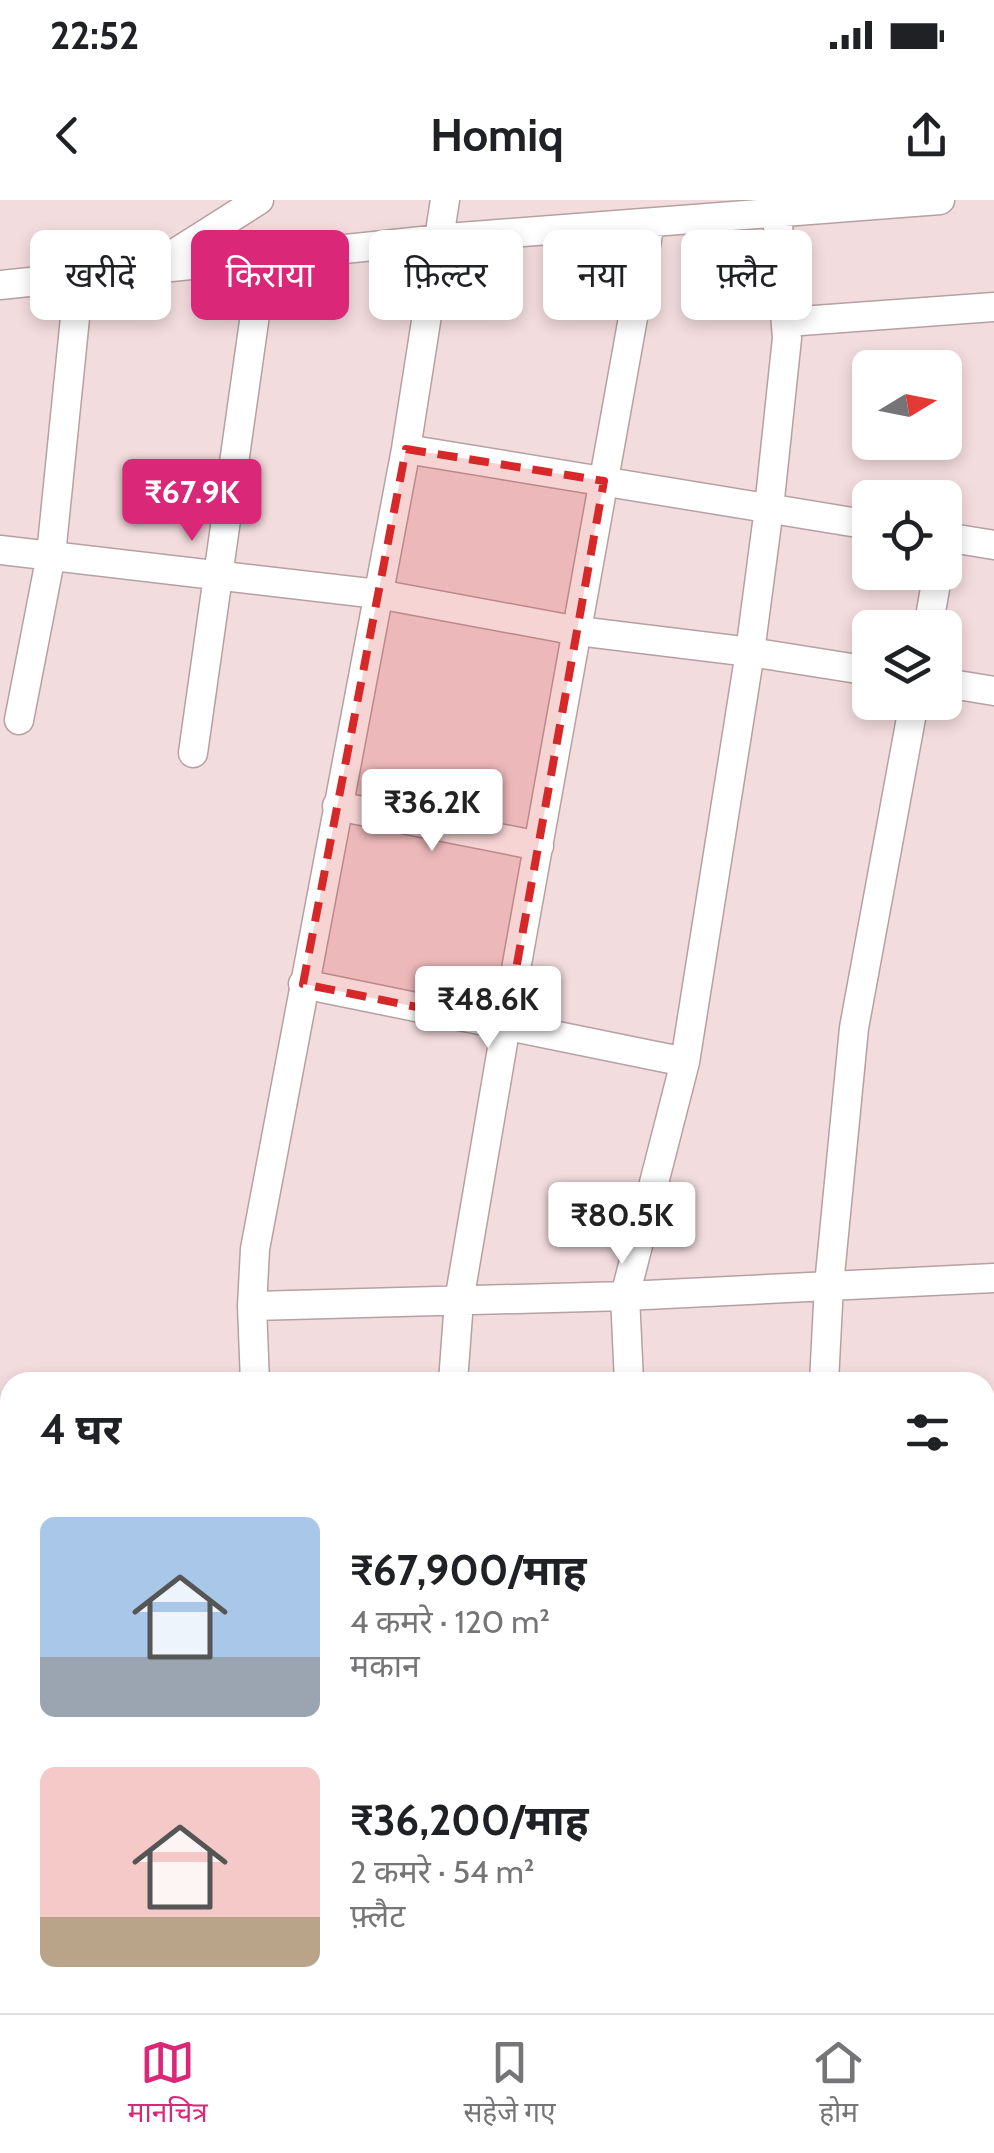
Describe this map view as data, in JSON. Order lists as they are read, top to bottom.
{
  "north": "right",
  "page": {
    "status": "22:52",
    "header": "Homiq",
    "chip": [
      "खरीदें",
      "किराया",
      "फ़िल्टर",
      "नया",
      "फ़्लैट"
    ],
    "price": [
      "₹67.9K",
      "₹36.2K",
      "₹48.6K",
      "₹80.5K"
    ],
    "heading": "4 घर",
    "list": [
      {
        "name": "₹67,900/माह",
        "note": "4 कमरे · 120 m² · मकान"
      },
      {
        "name": "₹36,200/माह",
        "note": "2 कमरे · 54 m² · फ़्लैट"
      }
    ],
    "tabs": ["मानचित्र", "सहेजे गए", "होम"]
  }
}
